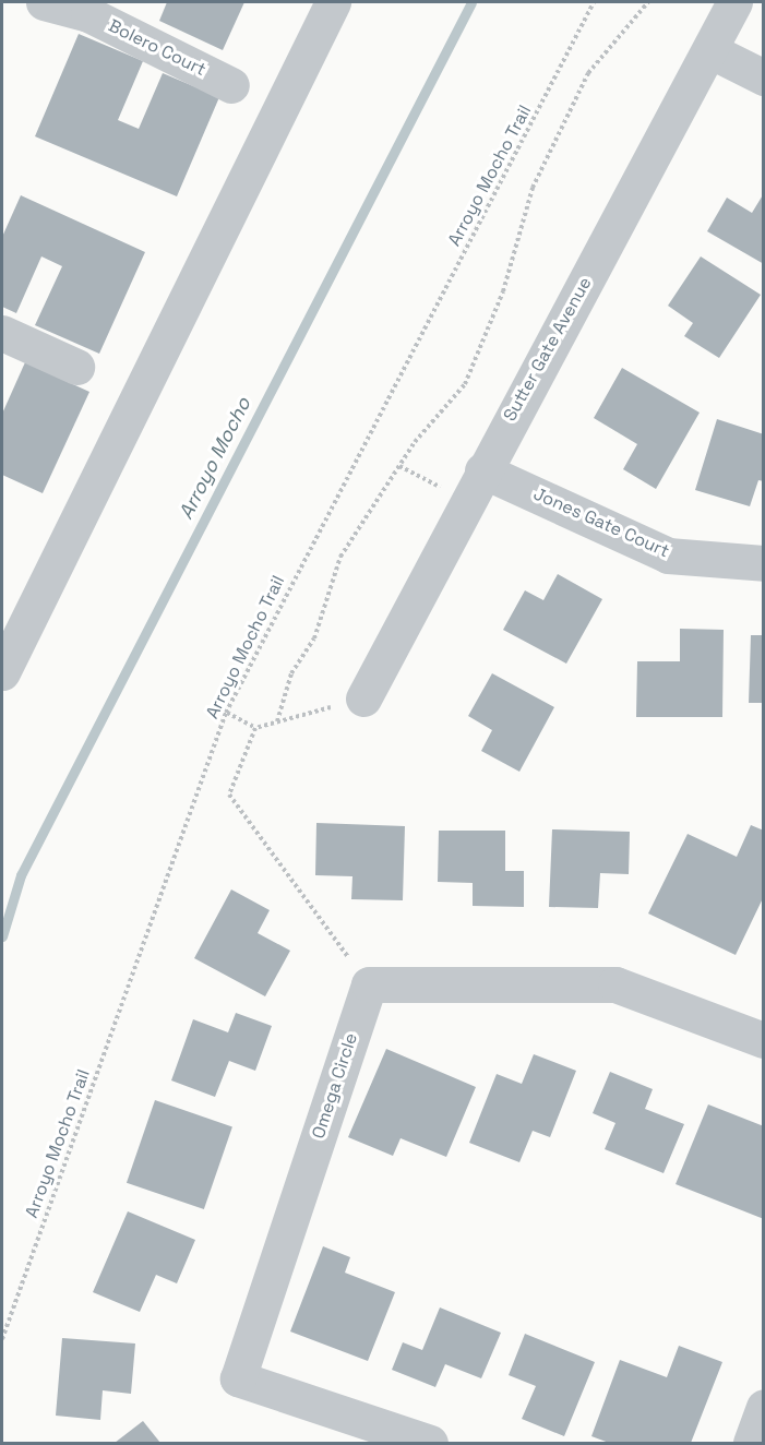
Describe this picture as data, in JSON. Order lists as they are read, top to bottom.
{
  "streets": {
    "street": [
      "Bolero Court",
      "Sutter Gate Avenue",
      "Jones Gate Court",
      "Omega Circle"
    ],
    "path": ["Arroyo Mocho Trail"]
  },
  "crossings": [
    ["Sutter Gate Avenue", "Jones Gate Court"]
  ],
  "water": ["Arroyo Mocho"]
}
